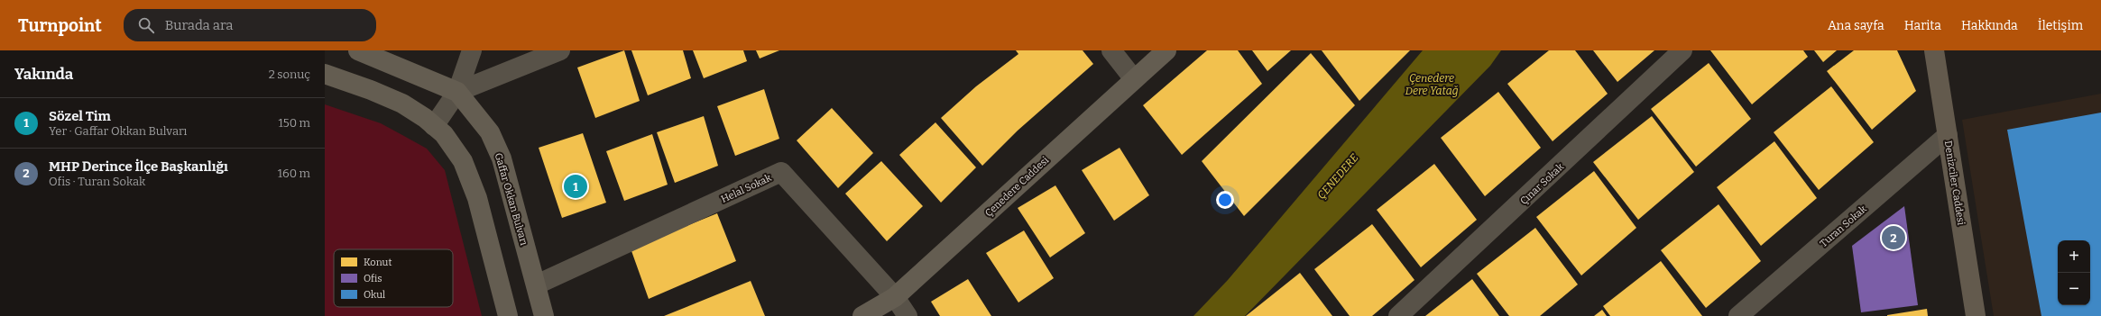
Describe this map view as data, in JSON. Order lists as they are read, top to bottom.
{
  "streets": {
    "main road": ["Denizciler Caddesi", "Çenedere Caddesi", "Gaffar Okkan Bulvarı"],
    "street": ["Çınar Sokak", "Helal Sokak", "Turan Sokak"]
  },
  "crossings": [
    ["Denizciler Caddesi", "Turan Sokak"],
    ["Çenedere Caddesi", "Helal Sokak"],
    ["Helal Sokak", "Gaffar Okkan Bulvarı"]
  ],
  "water": ["Çenedere Dere Yatağ", "ÇENEDERE"],
  "legend": ["Konut", "Ofis", "Okul"],
  "page": {
    "header": "Turnpoint",
    "search": "Burada ara",
    "nav": [
      "Ana sayfa",
      "Harita",
      "Hakkında",
      "İletişim"
    ],
    "heading": ["Yakında", "2 sonuç"],
    "list": [
      {
        "mark": "1",
        "name": "Sözel Tim",
        "note": "Yer · Gaffar Okkan Bulvarı",
        "value": "150 m"
      },
      {
        "mark": "2",
        "name": "MHP Derince İlçe Başkanlığı",
        "note": "Ofis · Turan Sokak",
        "value": "160 m"
      }
    ],
    "pins": ["1", "2"],
    "map_buttons": ["+", "−"]
  }
}
